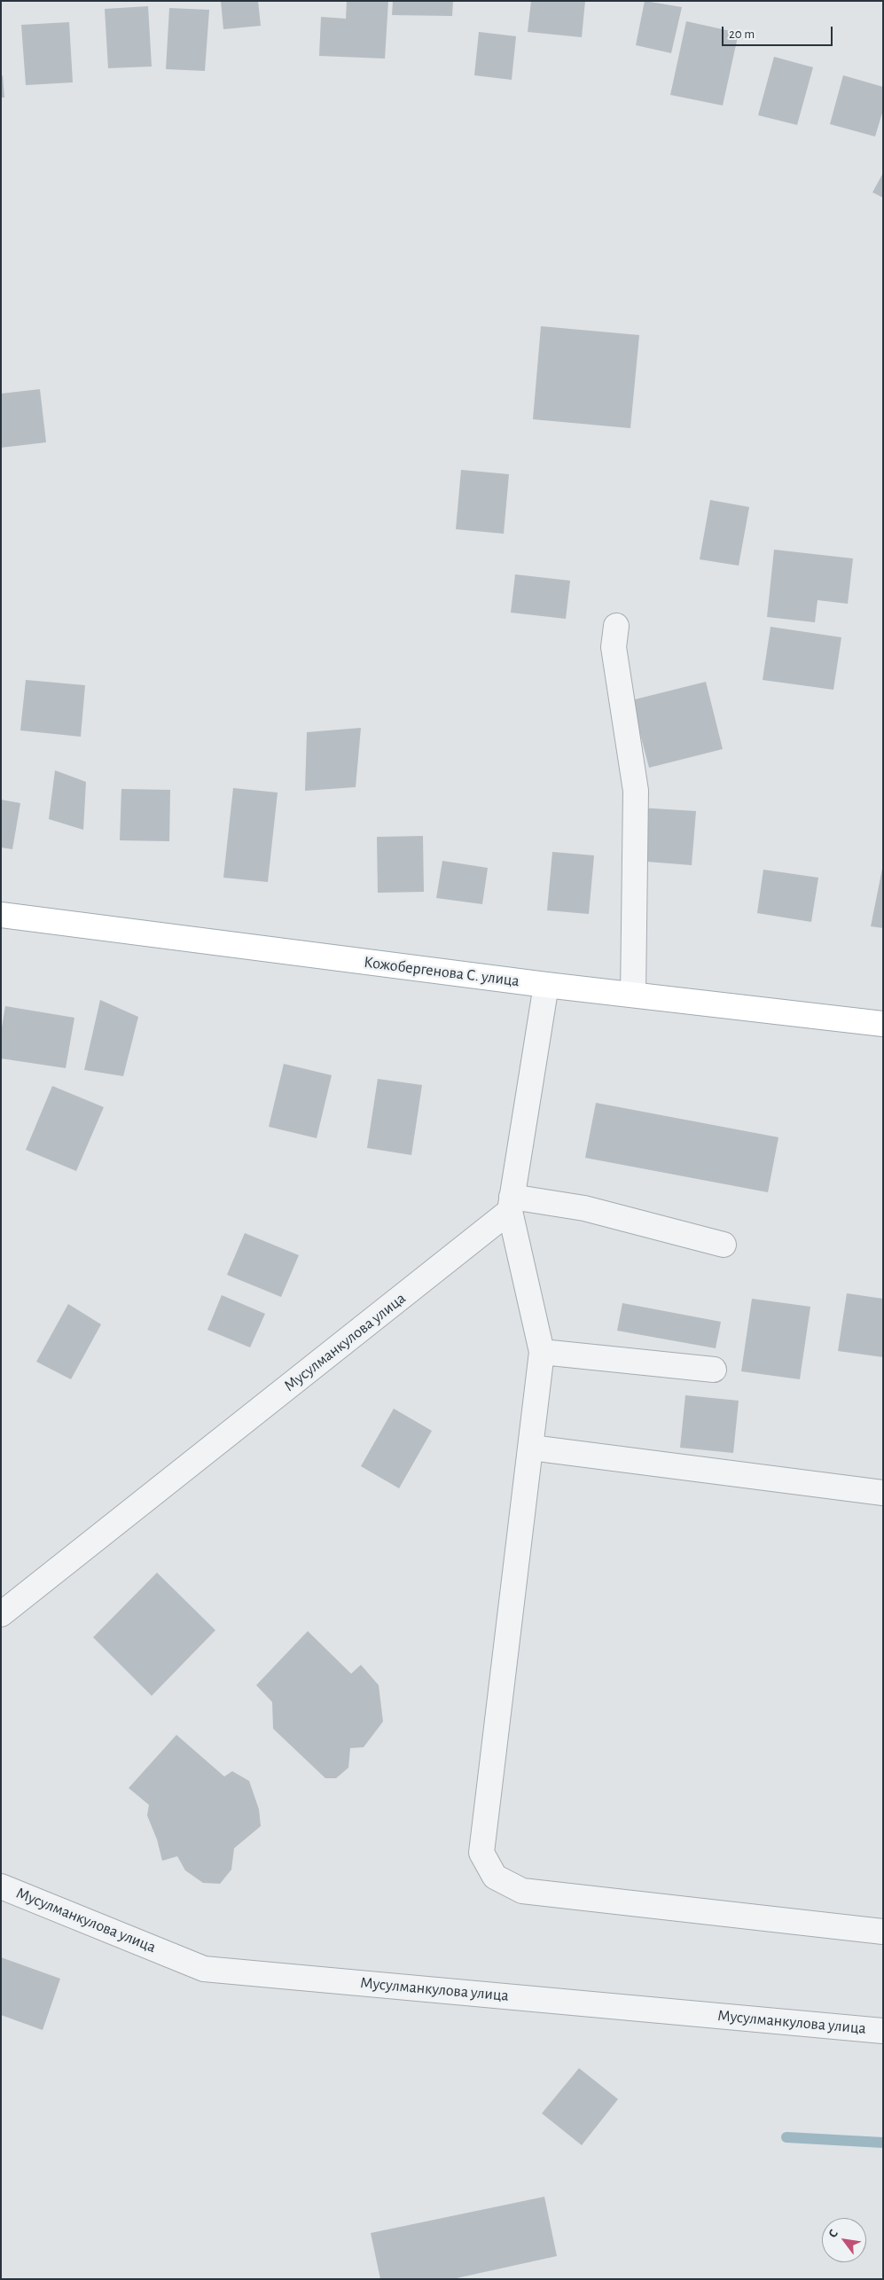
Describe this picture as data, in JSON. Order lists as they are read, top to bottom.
{
  "streets": {
    "main road": ["Кожобергенова С. улица"],
    "street": ["Мусулманкулова улица"]
  },
  "scale_bar": "20 m",
  "north": "top left"
}
